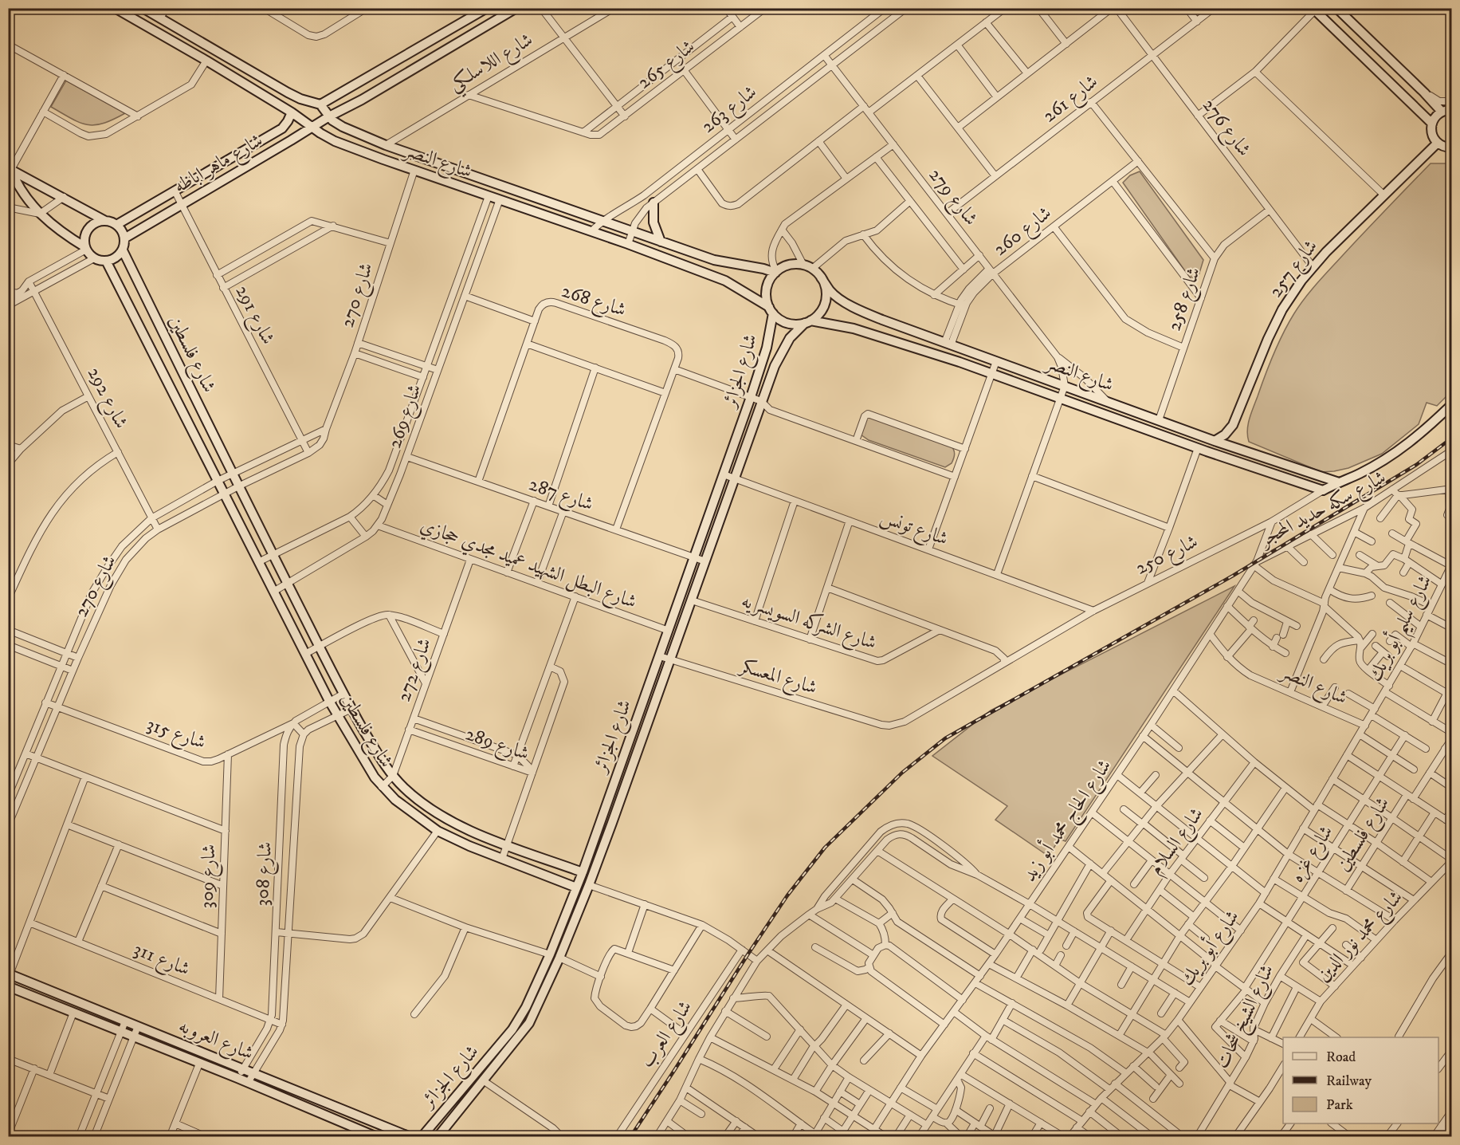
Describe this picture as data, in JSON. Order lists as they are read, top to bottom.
{
  "streets": {
    "street": [
      "شارع اللاسلكي",
      "شارع 265",
      "شارع 261",
      "شارع 263",
      "شارع 276",
      "شارع النصر",
      "شارع ماهر اباظه",
      "شارع 279",
      "شارع 260",
      "شارع 257",
      "شارع 270",
      "شارع 258",
      "شارع 268",
      "شارع 291",
      "شارع فلسطين",
      "شارع الجزائر",
      "شارع 292",
      "شارع 269",
      "شارع 287",
      "شارع سكه حديد المحجر",
      "شارع تونس",
      "شارع 250",
      "شارع البطل الشهيد عميد مجدي حجازي",
      "شارع الشركه السويسريه",
      "شارع سليم أبو بريك",
      "شارع 272",
      "شارع المعسكر",
      "شارع 315",
      "شارع 289",
      "شارع الحاج محمد أبو زيد",
      "شارع السلام",
      "شارع غزه",
      "شارع 308",
      "شارع 309",
      "شارع محمد نور الدين",
      "شارع أبو بريك",
      "شارع 311",
      "شارع الشيخ شحات",
      "شارع العرب",
      "شارع العروبه"
    ]
  },
  "crossings": [
    ["شارع اللاسلكي", "شارع 265"],
    ["شارع اللاسلكي", "شارع النصر"],
    ["شارع اللاسلكي", "شارع ماهر اباظه"],
    ["شارع 261", "شارع 276"],
    ["شارع 261", "شارع 279"],
    ["شارع 263", "شارع النصر"],
    ["شارع 263", "شارع 279"],
    ["شارع 276", "شارع 257"],
    ["شارع 276", "شارع 258"],
    ["شارع النصر", "شارع ماهر اباظه"],
    ["شارع النصر", "شارع 279"],
    ["شارع النصر", "شارع 260"],
    ["شارع النصر", "شارع 257"],
    ["شارع النصر", "شارع 270"],
    ["شارع النصر", "شارع 258"],
    ["شارع النصر", "شارع الجزائر"],
    ["شارع النصر", "شارع 269"],
    ["شارع النصر", "شارع 250"],
    ["شارع النصر", "شارع سليم أبو بريك"],
    ["شارع النصر", "شارع الحاج محمد أبو زيد"],
    ["شارع ماهر اباظه", "شارع 291"],
    ["شارع ماهر اباظه", "شارع فلسطين"],
    ["شارع 279", "شارع 260"],
    ["شارع 270", "شارع 291"],
    ["شارع 270", "شارع فلسطين"],
    ["شارع 270", "شارع 292"],
    ["شارع 270", "شارع 315"],
    ["شارع 268", "شارع 287"],
    ["شارع فلسطين", "شارع الجزائر"],
    ["شارع فلسطين", "شارع 269"],
    ["شارع فلسطين", "شارع 272"],
    ["شارع الجزائر", "شارع 287"],
    ["شارع الجزائر", "شارع تونس"],
    ["شارع الجزائر", "شارع البطل الشهيد عميد مجدي حجازي"],
    ["شارع الجزائر", "شارع الشركه السويسريه"],
    ["شارع الجزائر", "شارع المعسكر"],
    ["شارع 269", "شارع 287"],
    ["شارع 269", "شارع البطل الشهيد عميد مجدي حجازي"],
    ["شارع سكه حديد المحجر", "شارع الحاج محمد أبو زيد"],
    ["شارع تونس", "شارع 250"],
    ["شارع 250", "شارع المعسكر"],
    ["شارع 250", "شارع الحاج محمد أبو زيد"],
    ["شارع البطل الشهيد عميد مجدي حجازي", "شارع 272"],
    ["شارع سليم أبو بريك", "شارع أبو بريك"],
    ["شارع 272", "شارع 289"],
    ["شارع 315", "شارع 308"],
    ["شارع 315", "شارع 309"],
    ["شارع 308", "شارع 311"],
    ["شارع 308", "شارع العروبه"],
    ["شارع 309", "شارع 311"]
  ],
  "legend": ["Road", "Railway", "Park"]
}
